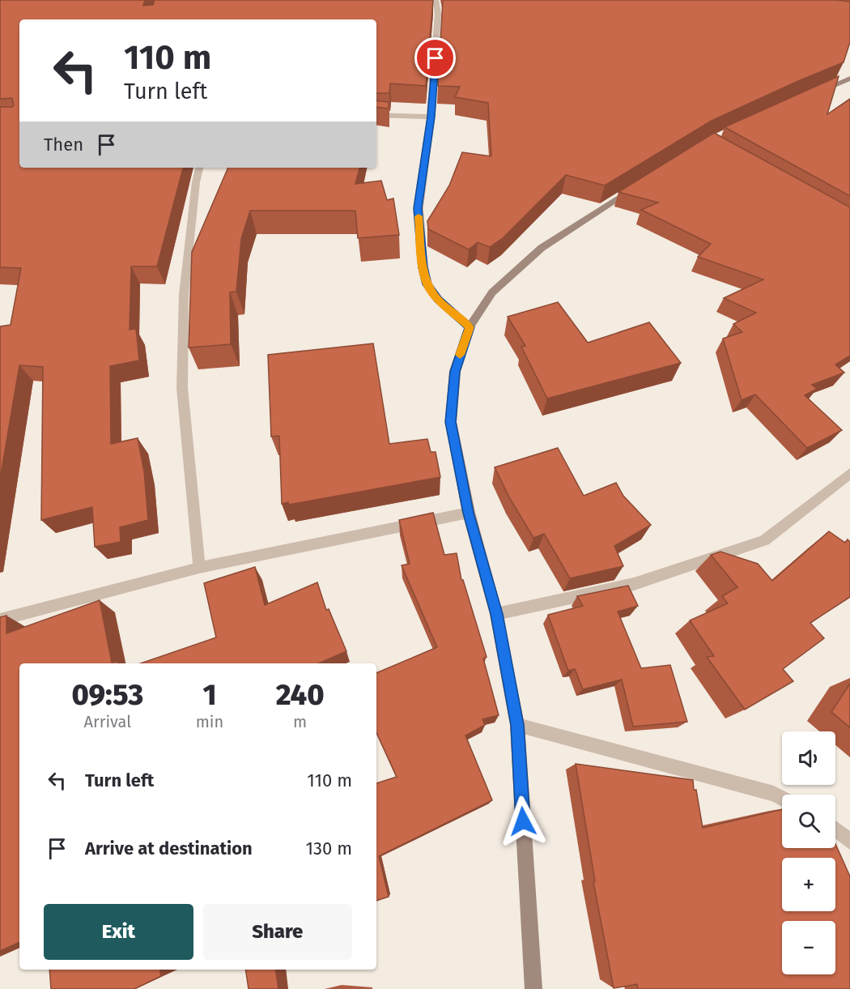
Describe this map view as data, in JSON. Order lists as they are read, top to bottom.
{
  "page": {
    "turn": ["110 m", "Turn left"],
    "then": "Then",
    "eta": [
      "09:53",
      "Arrival",
      "1",
      "min",
      "240",
      "m"
    ],
    "map_buttons": ["+", "−"],
    "list": [
      {
        "name": "Turn left",
        "value": "110 m"
      },
      {
        "name": "Arrive at destination",
        "value": "130 m"
      }
    ],
    "buttons": ["Exit", "Share"]
  }
}
